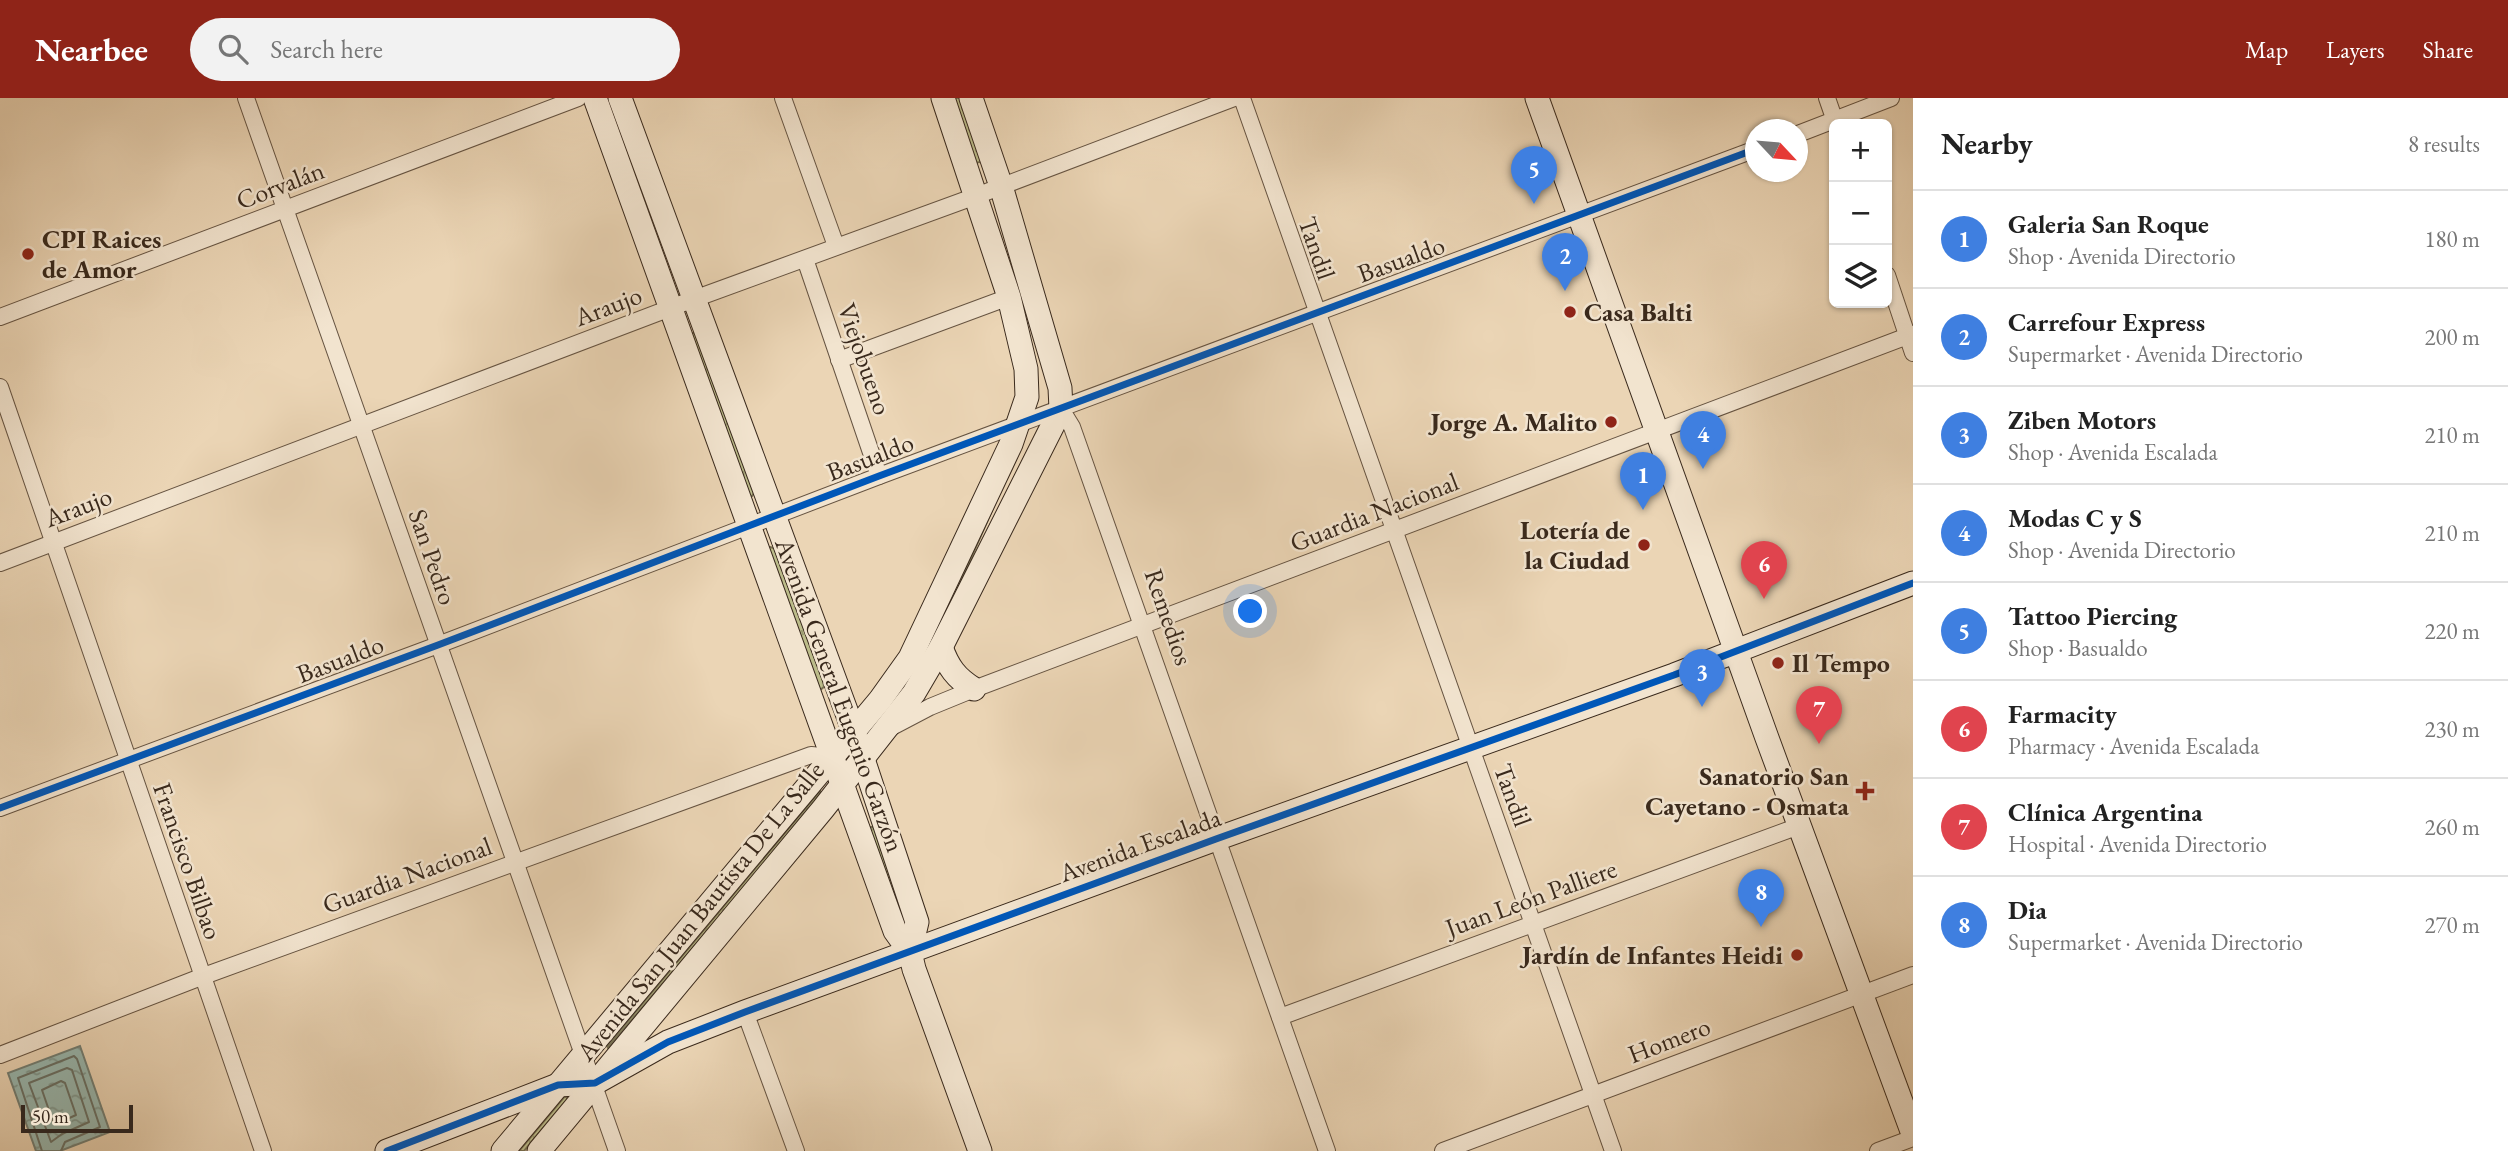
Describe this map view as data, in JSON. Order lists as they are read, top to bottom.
{
  "streets": {
    "street": [
      "Corvalán",
      "Tandil",
      "Basualdo",
      "Araujo",
      "Viejobueno",
      "Guardia Nacional",
      "San Pedro",
      "Remedios",
      "Avenida General Eugenio Garzón",
      "Avenida Escalada",
      "Francisco Bilbao",
      "Juan León Palliere",
      "Avenida San Juan Bautista De La Salle",
      "Homero"
    ]
  },
  "crossings": [
    ["Corvalán", "San Pedro"],
    ["Tandil", "Basualdo"],
    ["Tandil", "Guardia Nacional"],
    ["Tandil", "Avenida Escalada"],
    ["Tandil", "Juan León Palliere"],
    ["Tandil", "Homero"],
    ["Basualdo", "Viejobueno"],
    ["Basualdo", "San Pedro"],
    ["Basualdo", "Remedios"],
    ["Basualdo", "Avenida General Eugenio Garzón"],
    ["Basualdo", "Francisco Bilbao"],
    ["Basualdo", "Avenida San Juan Bautista De La Salle"],
    ["Araujo", "Viejobueno"],
    ["Araujo", "San Pedro"],
    ["Araujo", "Remedios"],
    ["Araujo", "Avenida General Eugenio Garzón"],
    ["Araujo", "Francisco Bilbao"],
    ["Guardia Nacional", "San Pedro"],
    ["Guardia Nacional", "Remedios"],
    ["Guardia Nacional", "Avenida General Eugenio Garzón"],
    ["Guardia Nacional", "Francisco Bilbao"],
    ["Guardia Nacional", "Avenida San Juan Bautista De La Salle"],
    ["San Pedro", "Avenida Escalada"],
    ["San Pedro", "Avenida San Juan Bautista De La Salle"],
    ["Remedios", "Avenida Escalada"],
    ["Remedios", "Juan León Palliere"],
    ["Remedios", "Avenida San Juan Bautista De La Salle"],
    ["Avenida General Eugenio Garzón", "Avenida Escalada"],
    ["Avenida General Eugenio Garzón", "Avenida San Juan Bautista De La Salle"],
    ["Avenida Escalada", "Avenida San Juan Bautista De La Salle"]
  ],
  "places": {
    "other": [
      "CPI Raices de Amor",
      "Casa Balti",
      "Jorge A. Malito",
      "Lotería de la Ciudad",
      "Il Tempo",
      "Jardín de Infantes Heidi"
    ],
    "health": ["Sanatorio San Cayetano - Osmata"]
  },
  "scale_bar": "50 m",
  "north": "bottom right",
  "page": {
    "header": "Nearbee",
    "search": "Search here",
    "nav": ["Map", "Layers", "Share"],
    "heading": ["Nearby", "8 results"],
    "map_buttons": ["+", "−"],
    "pins": [
      "5",
      "2",
      "4",
      "1",
      "6",
      "3",
      "7",
      "8"
    ],
    "list": [
      {
        "mark": "1",
        "name": "Galeria San Roque",
        "note": "Shop · Avenida Directorio",
        "value": "180 m"
      },
      {
        "mark": "2",
        "name": "Carrefour Express",
        "note": "Supermarket · Avenida Directorio",
        "value": "200 m"
      },
      {
        "mark": "3",
        "name": "Ziben Motors",
        "note": "Shop · Avenida Escalada",
        "value": "210 m"
      },
      {
        "mark": "4",
        "name": "Modas C y S",
        "note": "Shop · Avenida Directorio",
        "value": "210 m"
      },
      {
        "mark": "5",
        "name": "Tattoo Piercing",
        "note": "Shop · Basualdo",
        "value": "220 m"
      },
      {
        "mark": "6",
        "name": "Farmacity",
        "note": "Pharmacy · Avenida Escalada",
        "value": "230 m"
      },
      {
        "mark": "7",
        "name": "Clínica Argentina",
        "note": "Hospital · Avenida Directorio",
        "value": "260 m"
      },
      {
        "mark": "8",
        "name": "Dia",
        "note": "Supermarket · Avenida Directorio",
        "value": "270 m"
      }
    ],
    "scale": "50 m"
  }
}
